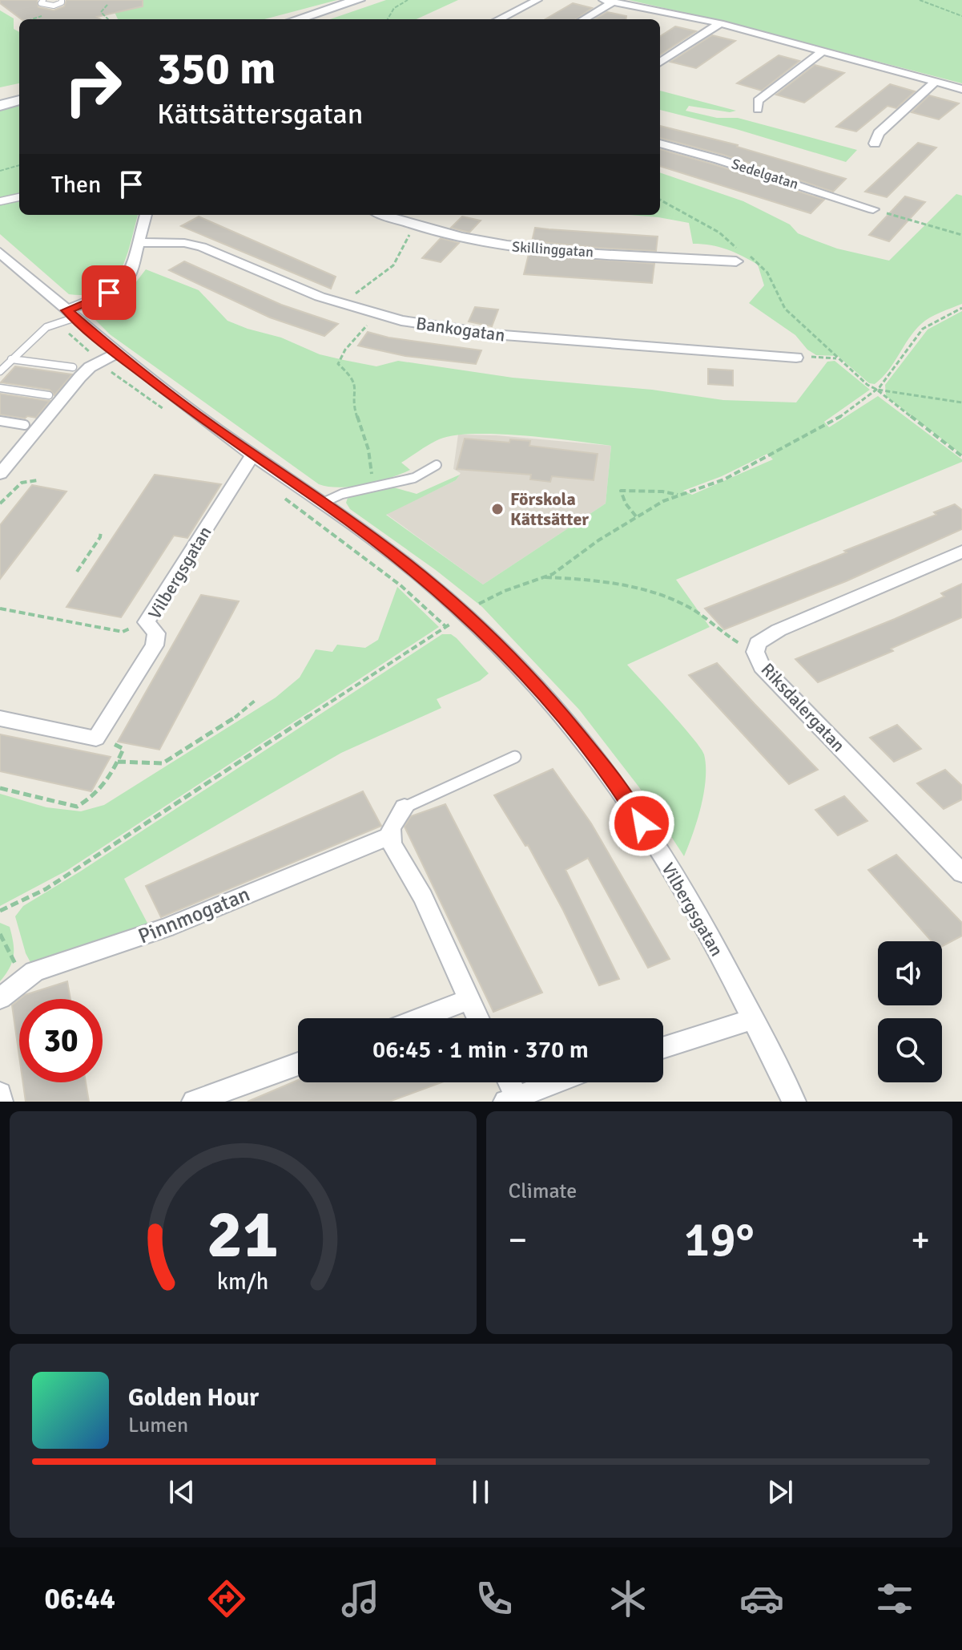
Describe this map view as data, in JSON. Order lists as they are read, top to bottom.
{
  "streets": {
    "street": [
      "Sedelgatan",
      "Skillinggatan",
      "Bankogatan",
      "Vilbergsgatan",
      "Riksdalergatan",
      "Pinnmogatan"
    ]
  },
  "places": ["Förskola Kättsätter"],
  "page": {
    "turn": ["350 m", "Kättsättersgatan"],
    "then": "Then",
    "limit": "30",
    "trip": "06:45 · 1 min · 370 m",
    "tile": "Climate",
    "heat": ["−", "19°", "+"],
    "song": ["Golden Hour", "Lumen"],
    "tabs": "06:44",
    "gauge": ["21", "km/h"]
  }
}
